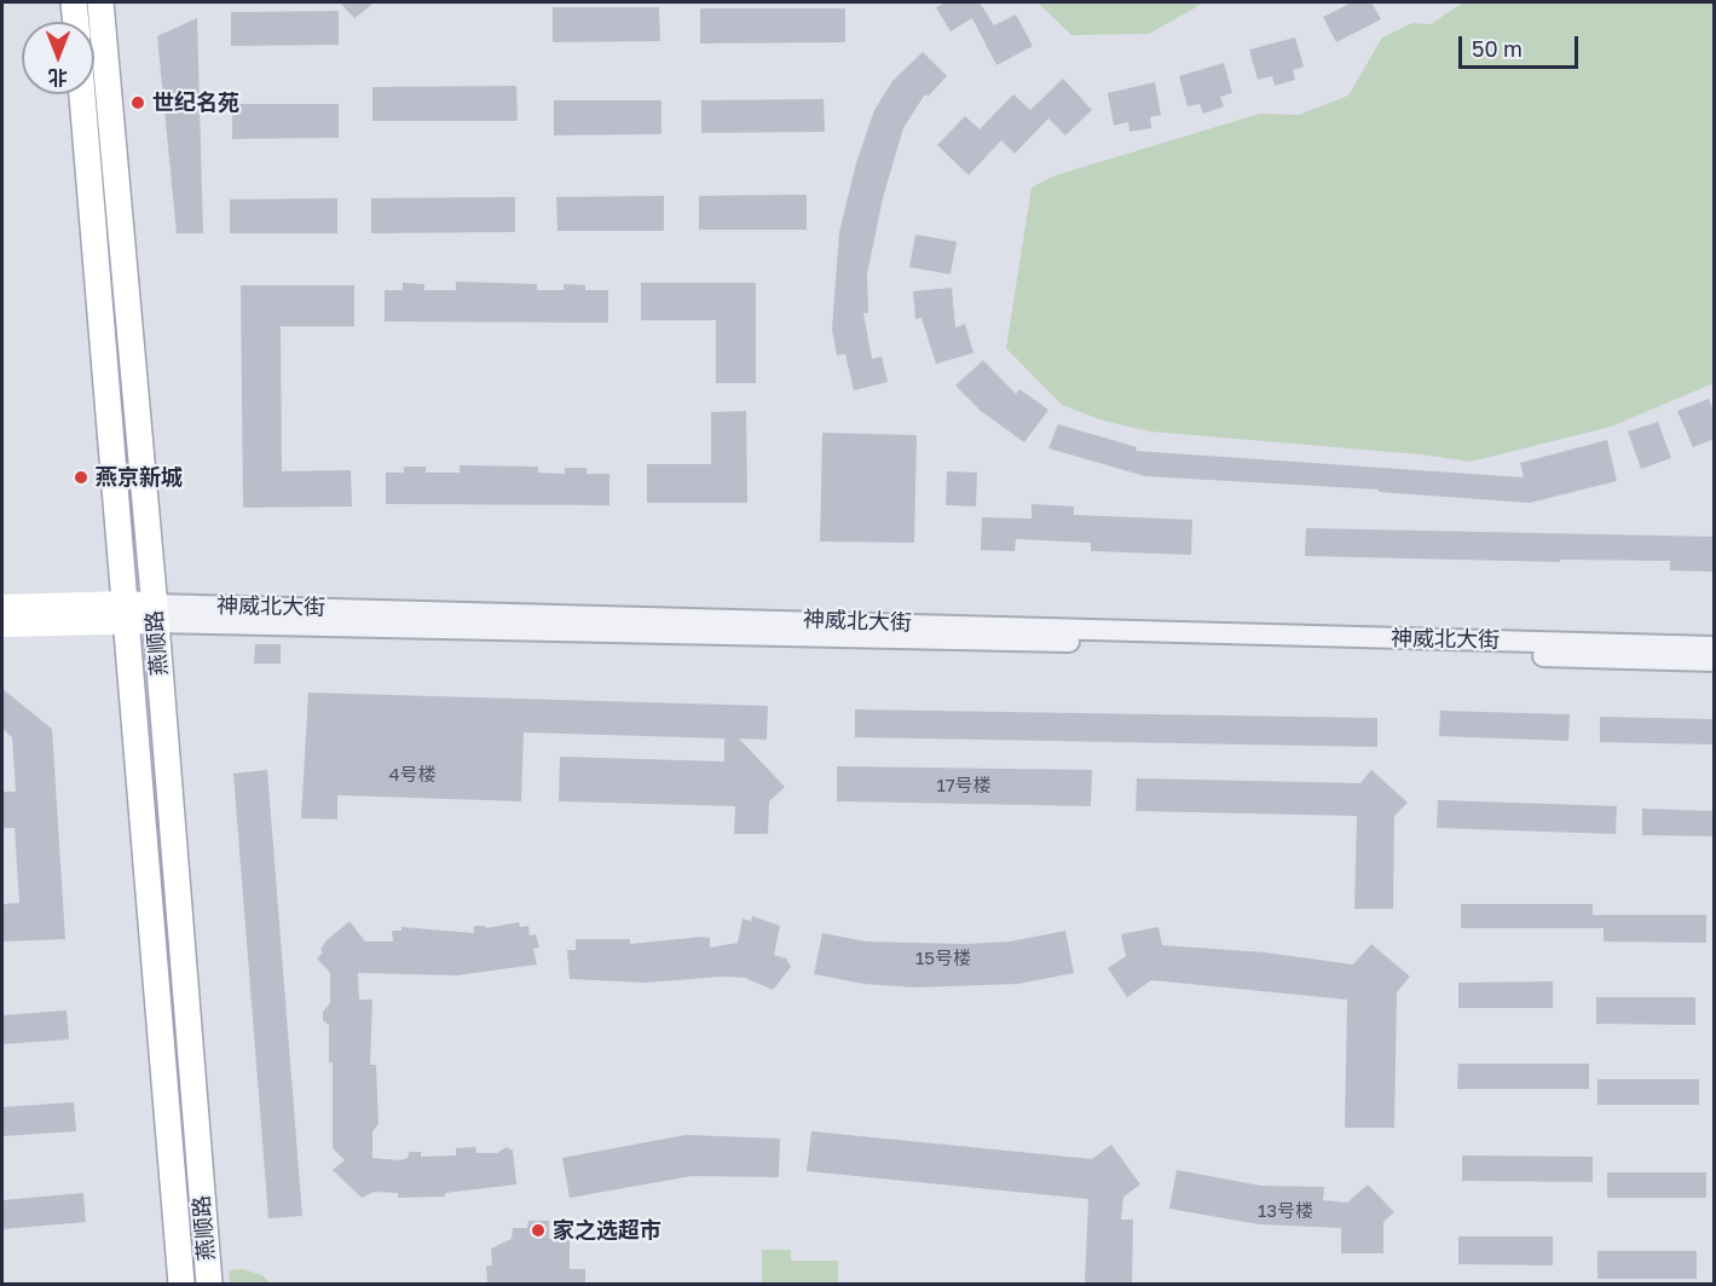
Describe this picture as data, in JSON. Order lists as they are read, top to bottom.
{
  "streets": {
    "main road": ["神威北大街", "燕顺路"]
  },
  "crossings": [
    ["神威北大街", "燕顺路"]
  ],
  "places": ["世纪名苑", "燕京新城", "家之选超市"],
  "house_numbers": [
    "4号楼",
    "17号楼",
    "15号楼",
    "13号楼"
  ],
  "scale_bar": "50 m",
  "north": "bottom"
}
